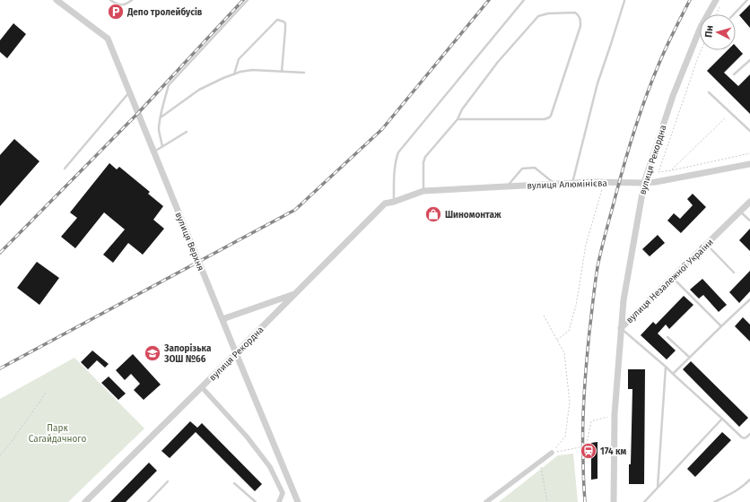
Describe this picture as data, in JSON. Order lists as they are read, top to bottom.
{
  "streets": {
    "street": [
      "вулиця Рекордна",
      "вулиця Алюмінієва",
      "вулиця Верхня",
      "вулиця Незалежної України"
    ]
  },
  "crossings": [
    ["вулиця Рекордна", "вулиця Алюмінієва"],
    ["вулиця Рекордна", "вулиця Верхня"],
    ["вулиця Рекордна", "вулиця Незалежної України"]
  ],
  "parks": ["Парк Сагайдачного"],
  "places": {
    "parking": ["Депо тролейбусів"],
    "shop": ["Шиномонтаж"],
    "school or university": ["Запорізька ЗОШ №66"],
    "station": ["174 км"]
  },
  "north": "left"
}
